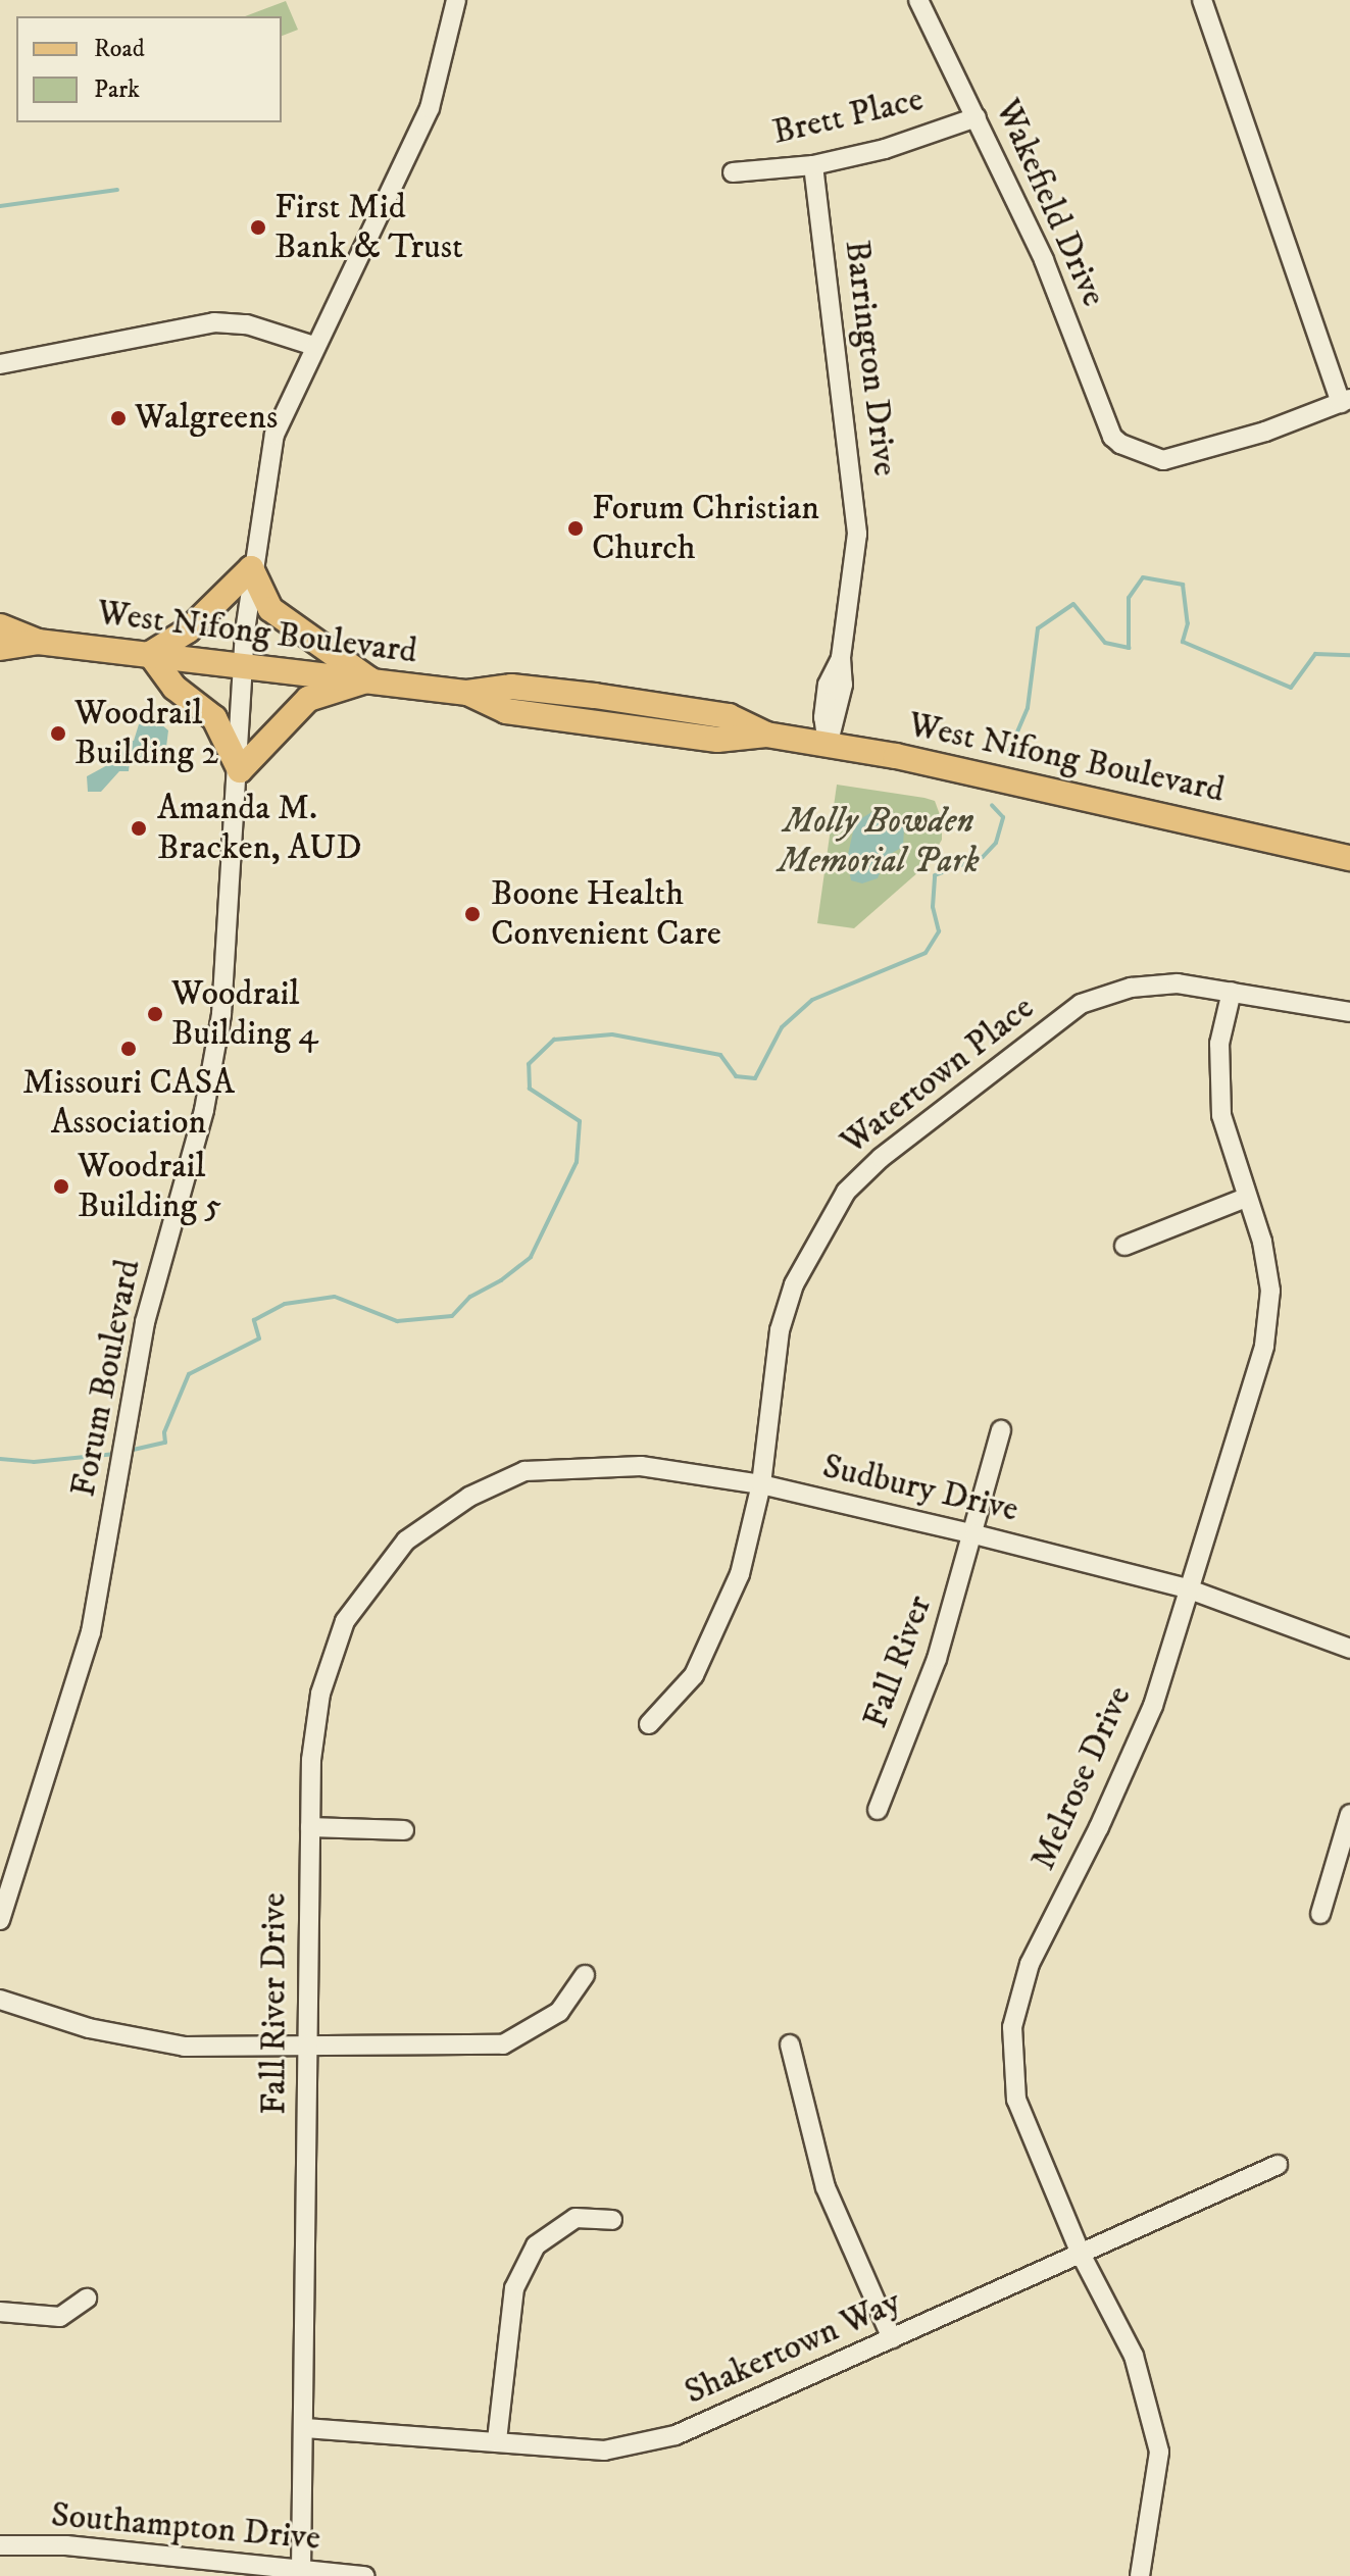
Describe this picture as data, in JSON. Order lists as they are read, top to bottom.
{
  "streets": {
    "main road": ["West Nifong Boulevard"],
    "street": [
      "Brett Place",
      "Wakefield Drive",
      "Barrington Drive",
      "Watertown Place",
      "Forum Boulevard",
      "Sudbury Drive",
      "Fall River",
      "Melrose Drive",
      "Fall River Drive",
      "Shakertown Way",
      "Southampton Drive"
    ]
  },
  "crossings": [
    ["Brett Place", "Wakefield Drive"],
    ["Brett Place", "Barrington Drive"],
    ["Barrington Drive", "West Nifong Boulevard"],
    ["West Nifong Boulevard", "Forum Boulevard"],
    ["Watertown Place", "Sudbury Drive"],
    ["Watertown Place", "Melrose Drive"],
    ["Sudbury Drive", "Fall River"],
    ["Sudbury Drive", "Melrose Drive"],
    ["Sudbury Drive", "Fall River Drive"],
    ["Melrose Drive", "Shakertown Way"],
    ["Fall River Drive", "Shakertown Way"],
    ["Fall River Drive", "Southampton Drive"]
  ],
  "parks": ["Molly Bowden Memorial Park"],
  "places": [
    "First Mid Bank & Trust",
    "Walgreens",
    "Forum Christian Church",
    "Woodrail Building 2",
    "Amanda M. Bracken, AUD",
    "Boone Health Convenient Care",
    "Woodrail Building 4",
    "Missouri CASA Association",
    "Woodrail Building 5"
  ],
  "legend": ["Road", "Park"]
}
